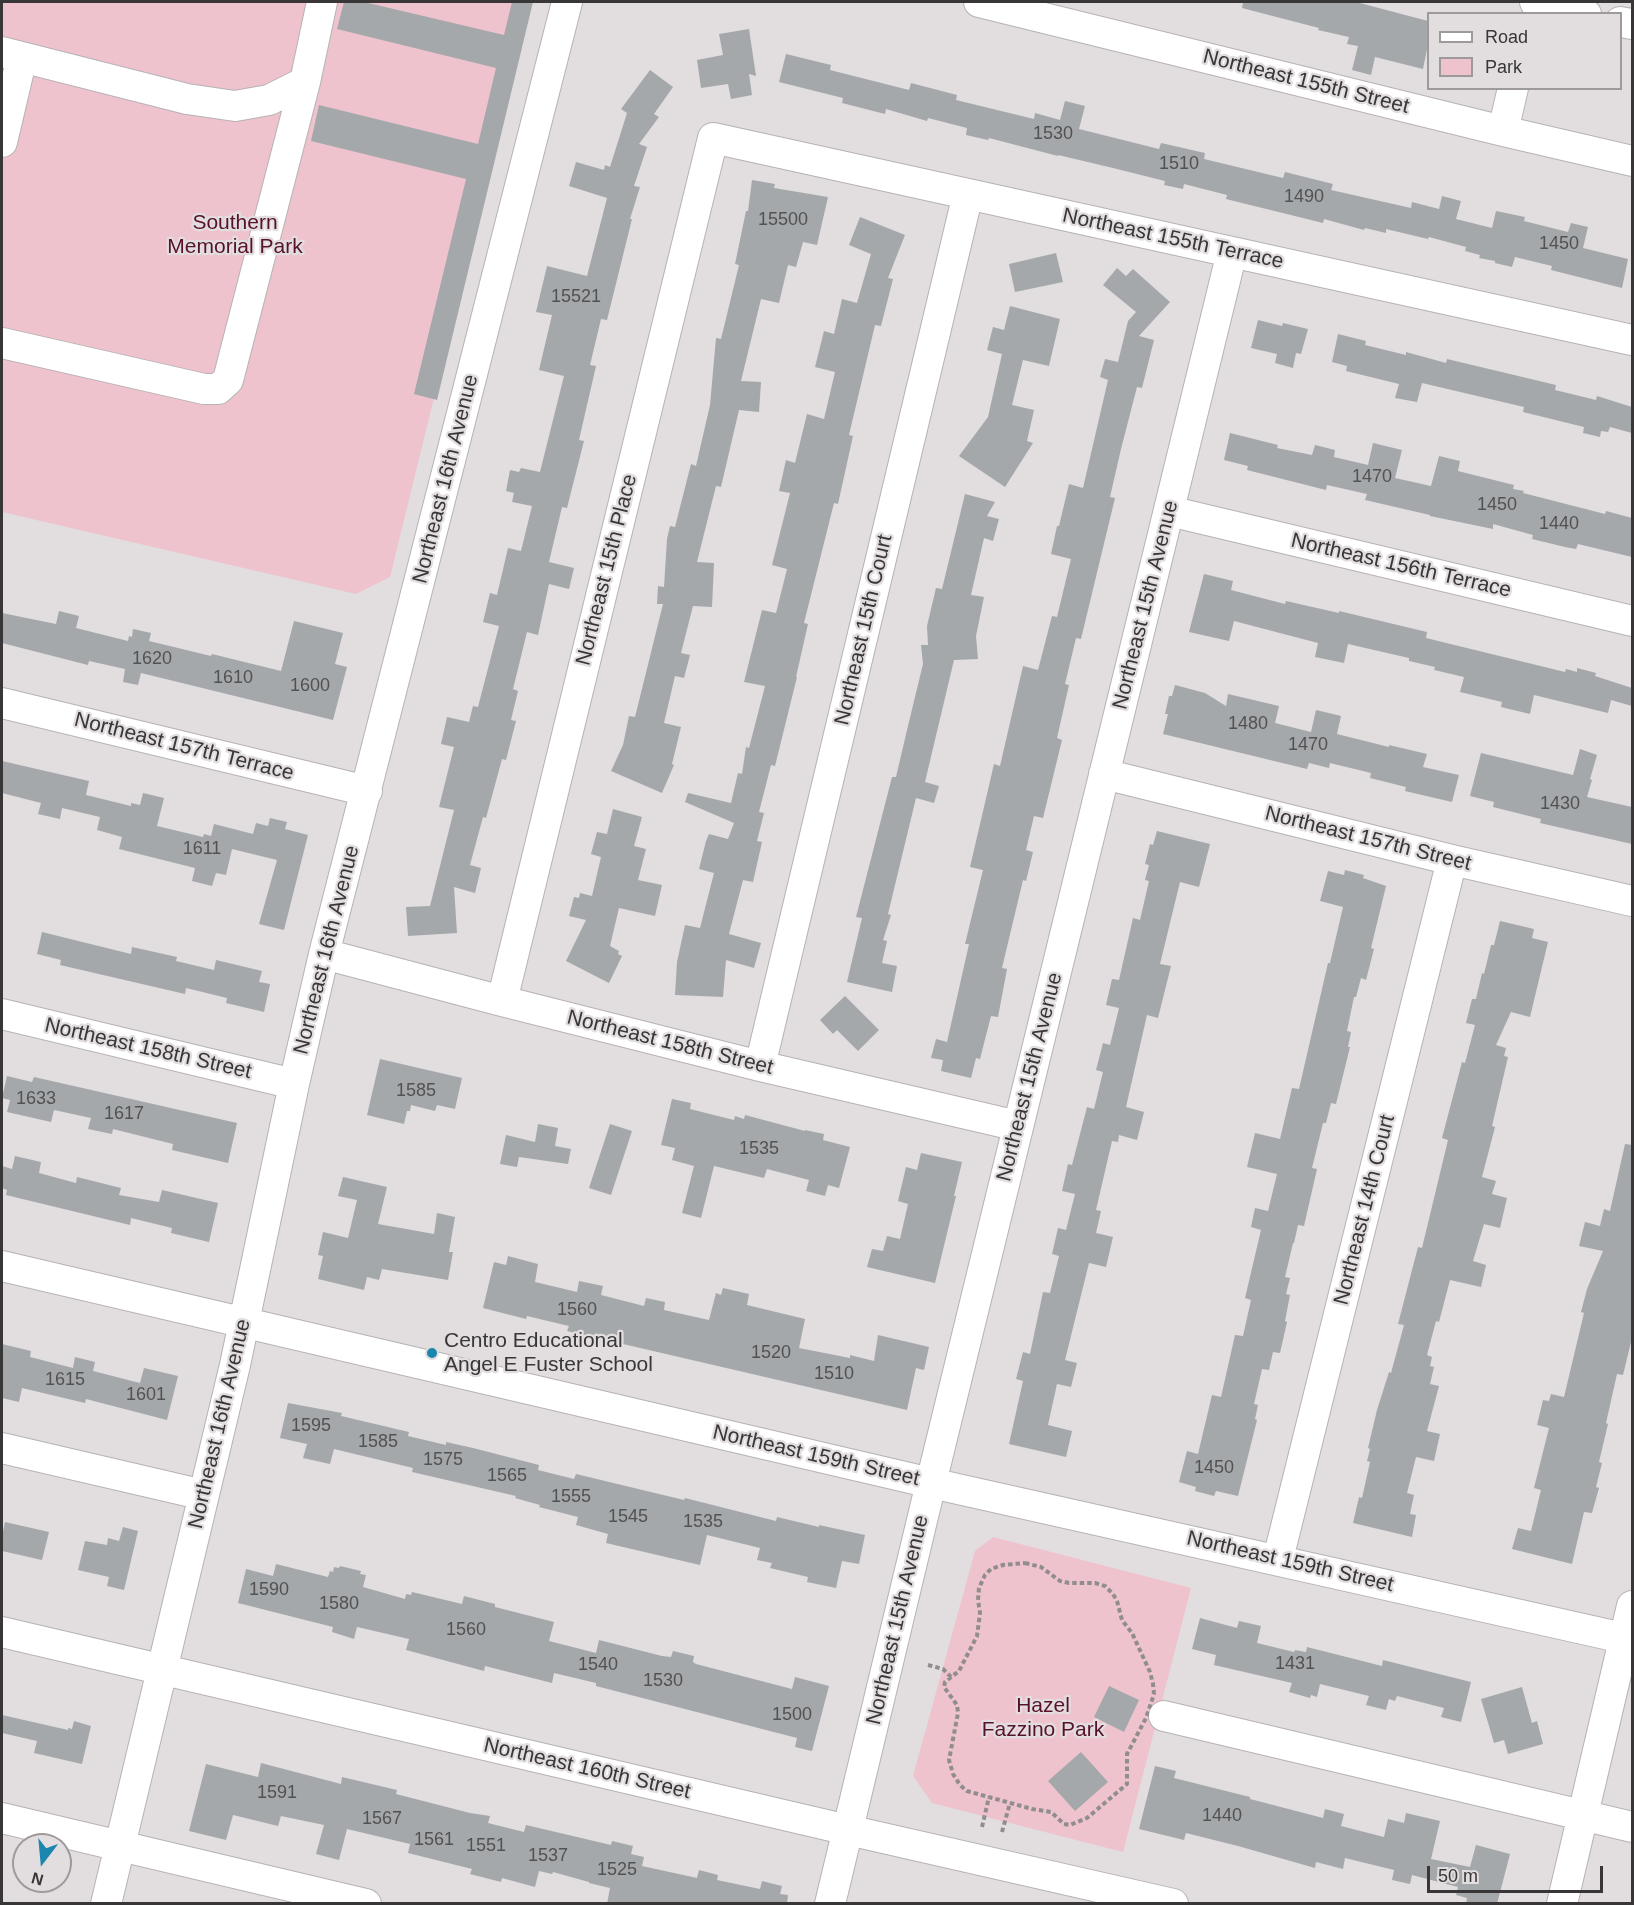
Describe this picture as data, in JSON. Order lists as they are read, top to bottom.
{
  "streets": {
    "street": [
      "Northeast 155th Street",
      "Northeast 155th Terrace",
      "Northeast 16th Avenue",
      "Northeast 156th Terrace",
      "Northeast 15th Place",
      "Northeast 15th Avenue",
      "Northeast 15th Court",
      "Northeast 157th Terrace",
      "Northeast 157th Street",
      "Northeast 158th Street",
      "Northeast 14th Court",
      "Northeast 159th Street",
      "Northeast 160th Street"
    ]
  },
  "crossings": [
    ["Northeast 155th Terrace", "Northeast 15th Place"],
    ["Northeast 155th Terrace", "Northeast 15th Avenue"],
    ["Northeast 155th Terrace", "Northeast 15th Court"],
    ["Northeast 16th Avenue", "Northeast 157th Terrace"],
    ["Northeast 16th Avenue", "Northeast 158th Street"],
    ["Northeast 16th Avenue", "Northeast 159th Street"],
    ["Northeast 16th Avenue", "Northeast 160th Street"],
    ["Northeast 156th Terrace", "Northeast 15th Avenue"],
    ["Northeast 15th Place", "Northeast 158th Street"],
    ["Northeast 15th Avenue", "Northeast 157th Street"],
    ["Northeast 15th Avenue", "Northeast 158th Street"],
    ["Northeast 15th Avenue", "Northeast 159th Street"],
    ["Northeast 15th Avenue", "Northeast 160th Street"],
    ["Northeast 15th Court", "Northeast 158th Street"],
    ["Northeast 157th Street", "Northeast 14th Court"],
    ["Northeast 14th Court", "Northeast 159th Street"]
  ],
  "parks": ["Southern Memorial Park", "Hazel Fazzino Park"],
  "places": ["Centro Educational Angel E Fuster School"],
  "house_numbers": [
    "1530",
    "1510",
    "1490",
    "15500",
    "1450",
    "15521",
    "1470",
    "1450",
    "1440",
    "1620",
    "1610",
    "1600",
    "1480",
    "1470",
    "1430",
    "1611",
    "1585",
    "1633",
    "1617",
    "1535",
    "1560",
    "1520",
    "1510",
    "1615",
    "1601",
    "1595",
    "1585",
    "1575",
    "1450",
    "1565",
    "1555",
    "1545",
    "1535",
    "1590",
    "1580",
    "1560",
    "1431",
    "1540",
    "1530",
    "1500",
    "1591",
    "1440",
    "1567",
    "1561",
    "1551",
    "1537",
    "1525"
  ],
  "legend": ["Road", "Park"],
  "scale_bar": "50 m",
  "north": "bottom"
}
